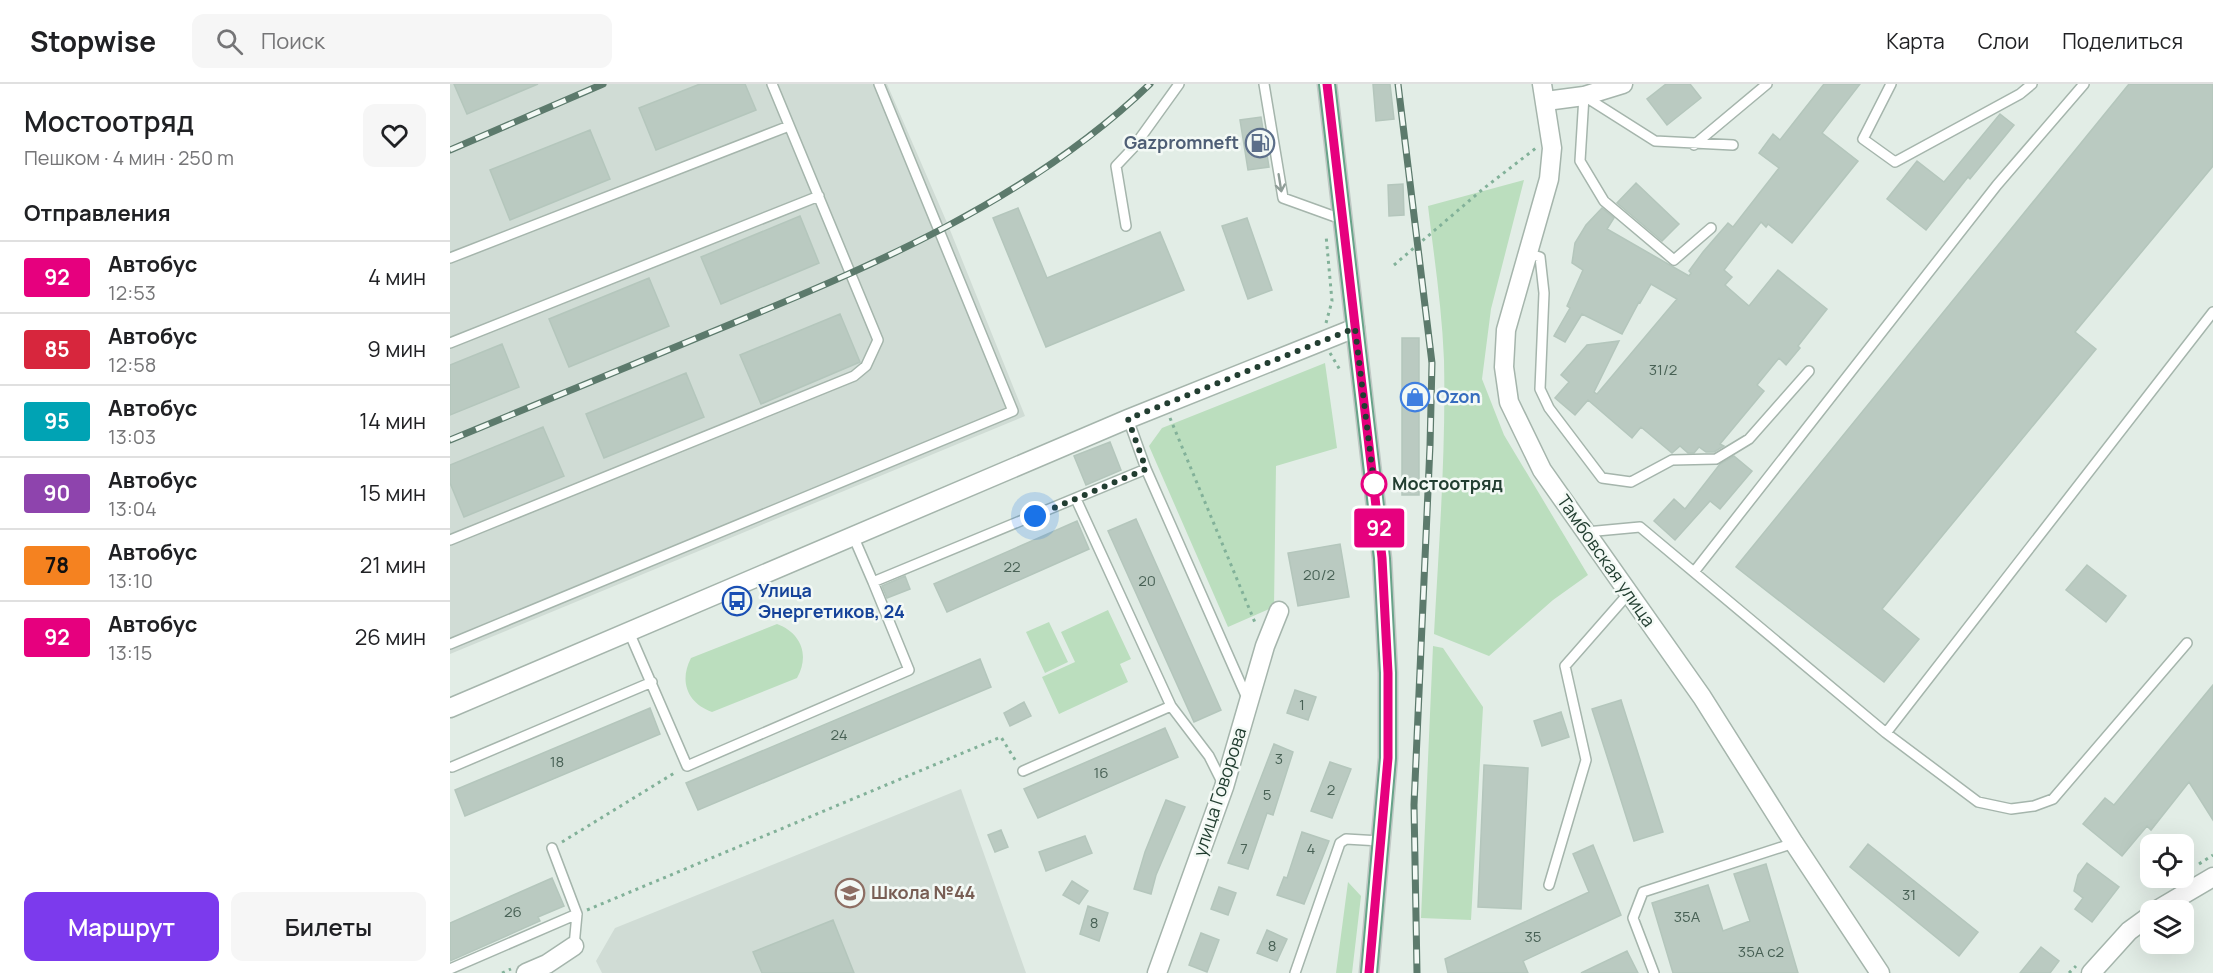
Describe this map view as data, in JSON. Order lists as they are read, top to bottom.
{
  "streets": {
    "street": ["Тамбовская улица", "улица Говорова"]
  },
  "places": {
    "fuel station": ["Gazpromneft"],
    "shop": ["Ozon"],
    "other": ["Мостоотряд"],
    "bus stop": ["Улица Энергетиков, 24"],
    "school or university": ["Школа №44"]
  },
  "lines": ["bus line 92"],
  "house_numbers": [
    "31/2",
    "22",
    "20/2",
    "20",
    "1",
    "24",
    "3",
    "18",
    "16",
    "2",
    "5",
    "7",
    "4",
    "31",
    "26",
    "35А",
    "8",
    "35",
    "8",
    "35А с2"
  ],
  "page": {
    "header": "Stopwise",
    "search": "Поиск",
    "nav": ["Карта", "Слои", "Поделиться"],
    "heading": [
      ["Мостоотряд", "Пешком · 4 мин · 250 m"],
      "Отправления"
    ],
    "on_map": "92",
    "list": [
      {
        "mark": "92",
        "name": "Автобус",
        "note": "12:53",
        "value": "4 мин"
      },
      {
        "mark": "85",
        "name": "Автобус",
        "note": "12:58",
        "value": "9 мин"
      },
      {
        "mark": "95",
        "name": "Автобус",
        "note": "13:03",
        "value": "14 мин"
      },
      {
        "mark": "90",
        "name": "Автобус",
        "note": "13:04",
        "value": "15 мин"
      },
      {
        "mark": "78",
        "name": "Автобус",
        "note": "13:10",
        "value": "21 мин"
      },
      {
        "mark": "92",
        "name": "Автобус",
        "note": "13:15",
        "value": "26 мин"
      }
    ],
    "buttons": ["Маршрут", "Билеты"]
  }
}
